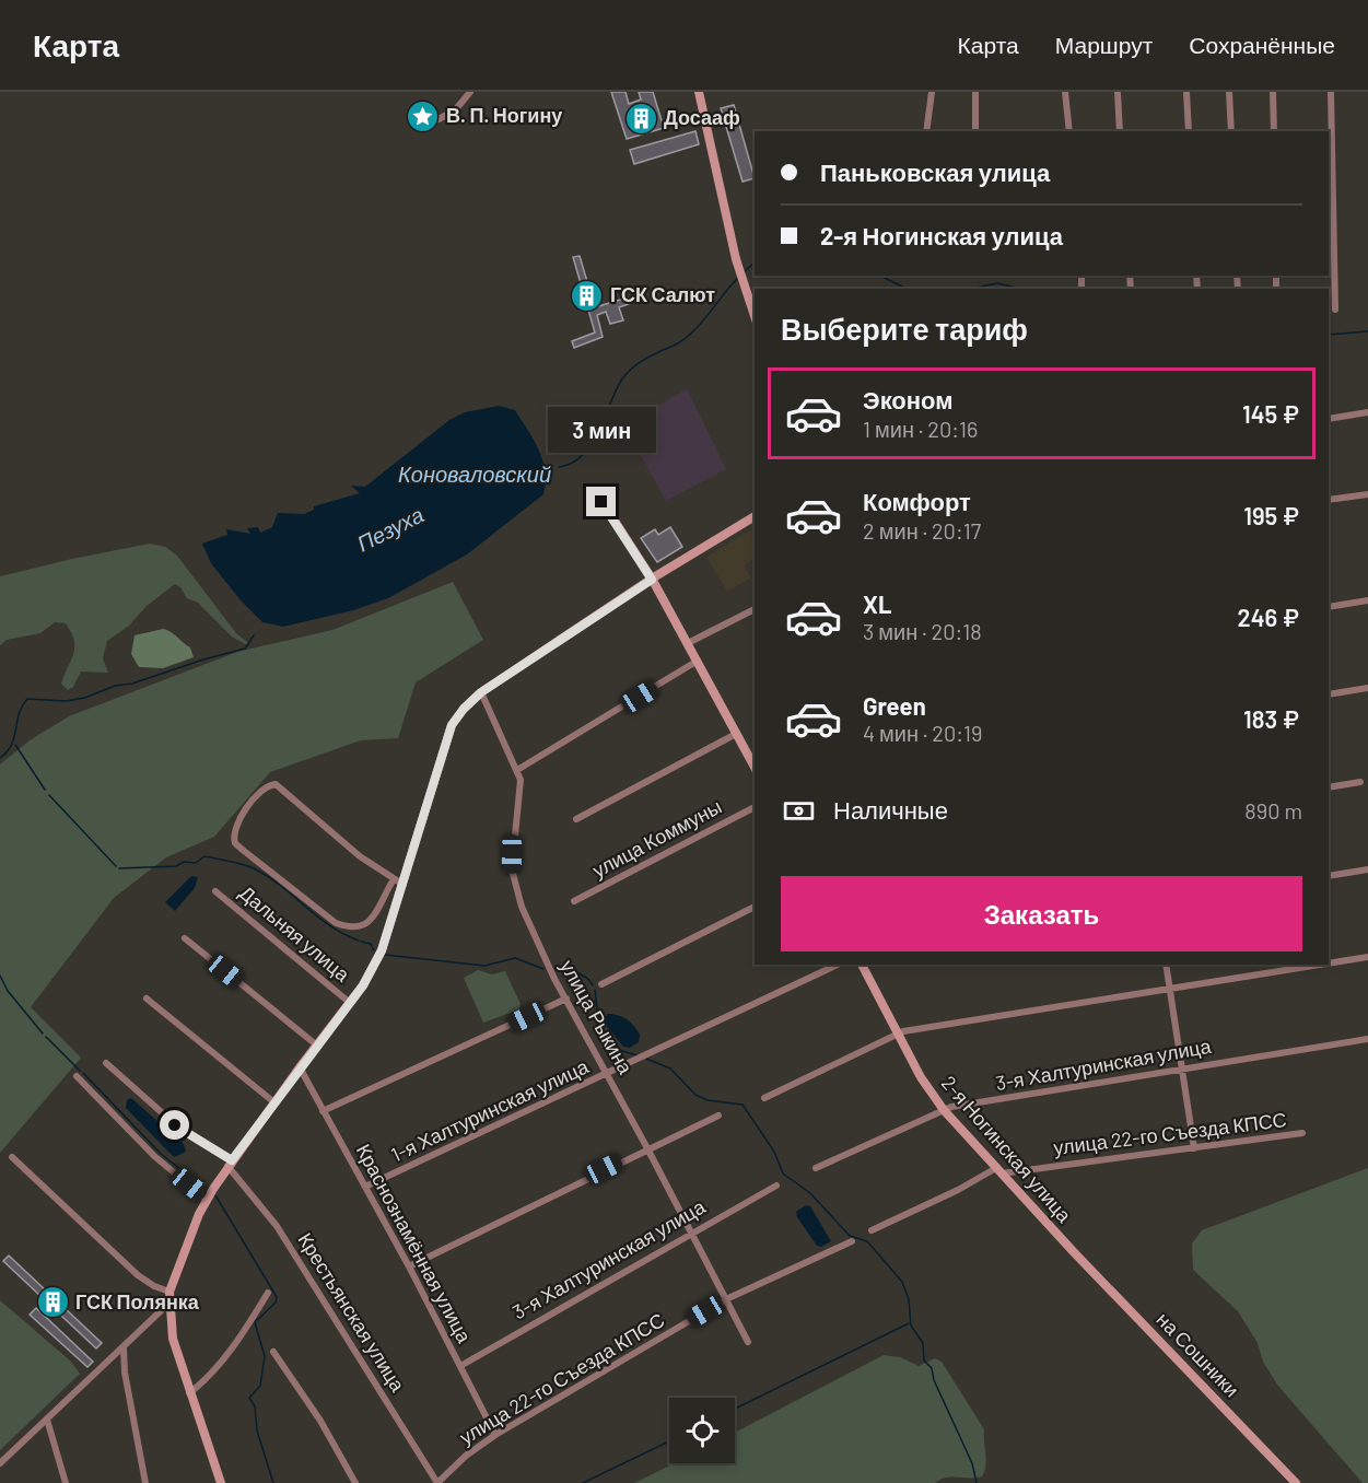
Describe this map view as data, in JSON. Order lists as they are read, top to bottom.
{
  "streets": {
    "main road": ["2-я Ногинская улица", "на Сошники"],
    "street": [
      "улица Коммуны",
      "Дальняя улица",
      "улица Рыкина",
      "3-я Халтуринская улица",
      "1-я Халтуринская улица",
      "улица 22-го Съезда КПСС",
      "Краснознамённая улица",
      "Крестьянская улица"
    ]
  },
  "crossings": [
    ["улица Рыкина", "3-я Халтуринская улица"],
    ["улица Рыкина", "1-я Халтуринская улица"],
    ["улица Рыкина", "улица 22-го Съезда КПСС"],
    ["3-я Халтуринская улица", "2-я Ногинская улица"],
    ["3-я Халтуринская улица", "Краснознамённая улица"],
    ["1-я Халтуринская улица", "Краснознамённая улица"],
    ["улица 22-го Съезда КПСС", "2-я Ногинская улица"],
    ["улица 22-го Съезда КПСС", "Краснознамённая улица"],
    ["улица 22-го Съезда КПСС", "Крестьянская улица"],
    ["2-я Ногинская улица", "на Сошники"]
  ],
  "water": ["Коноваловский", "Пезуха"],
  "places": {
    "place": ["В. П. Ногину"],
    "building": ["Досааф", "ГСК Салют", "ГСК Полянка"]
  },
  "page": {
    "header": "Карта",
    "nav": ["Карта", "Маршрут", "Сохранённые"],
    "banner": ["Паньковская улица", "2-я Ногинская улица"],
    "heading": "Выберите тариф",
    "list": [
      {
        "name": "Эконом",
        "note": "1 мин · 20:16",
        "value": "145 ₽"
      },
      {
        "name": "Комфорт",
        "note": "2 мин · 20:17",
        "value": "195 ₽"
      },
      {
        "name": "XL",
        "note": "3 мин · 20:18",
        "value": "246 ₽"
      },
      {
        "name": "Green",
        "note": "4 мин · 20:19",
        "value": "183 ₽"
      }
    ],
    "bubble": "3 мин",
    "pay": ["Наличные", "890 m"],
    "buttons": "Заказать"
  }
}
